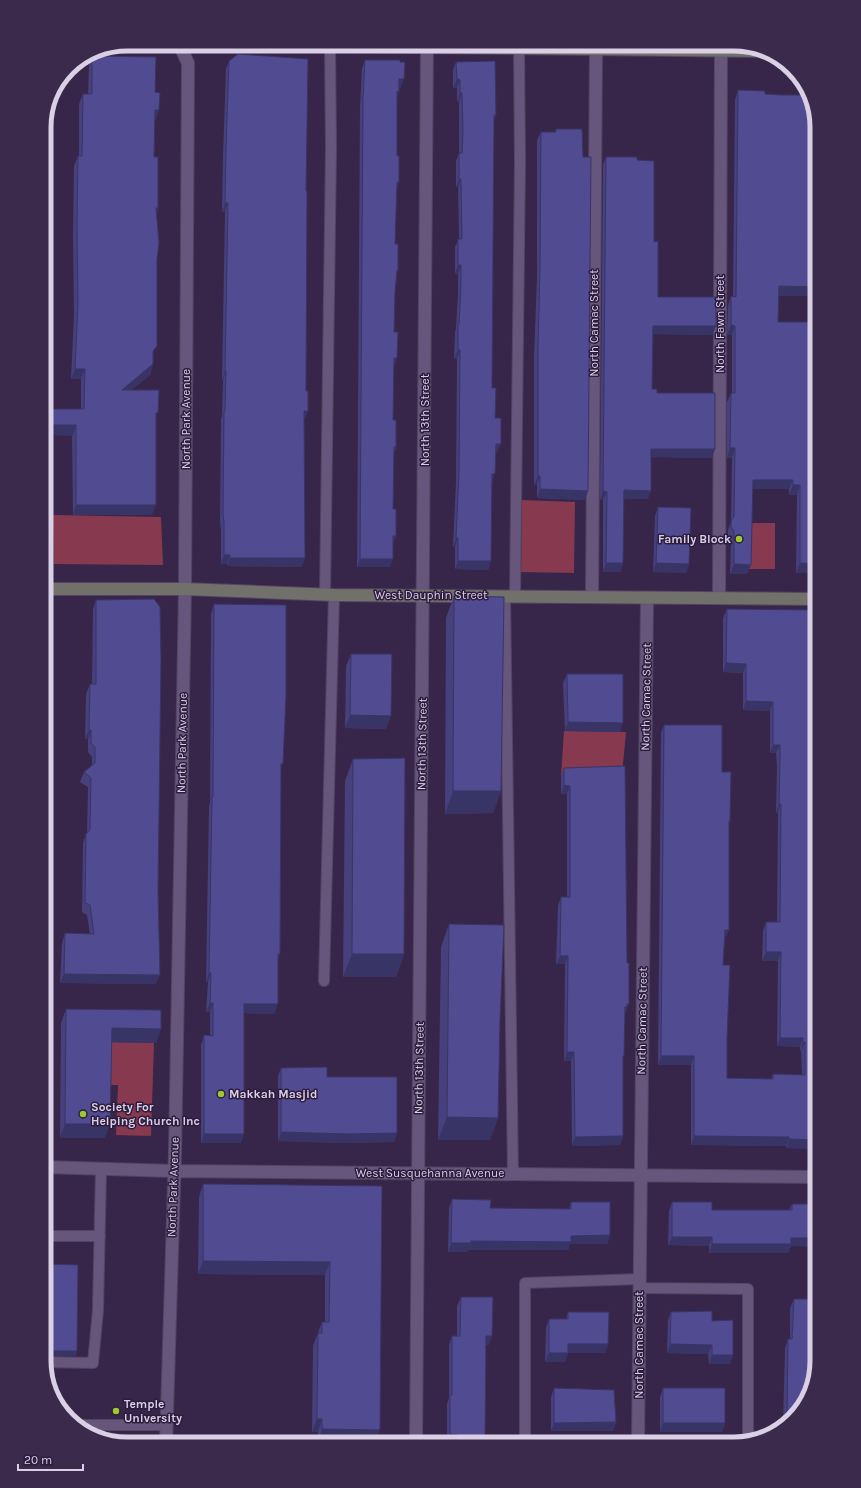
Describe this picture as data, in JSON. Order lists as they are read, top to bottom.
{
  "streets": {
    "street": [
      "North Camac Street",
      "North Fawn Street",
      "North Park Avenue",
      "North 13th Street",
      "West Dauphin Street",
      "West Susquehanna Avenue"
    ]
  },
  "crossings": [
    ["North Camac Street", "West Dauphin Street"],
    ["North Camac Street", "West Susquehanna Avenue"],
    ["North Fawn Street", "West Dauphin Street"],
    ["North Park Avenue", "West Dauphin Street"],
    ["North Park Avenue", "West Susquehanna Avenue"],
    ["North 13th Street", "West Dauphin Street"],
    ["North 13th Street", "West Susquehanna Avenue"]
  ],
  "places": [
    "Family Block",
    "Makkah Masjid",
    "Society For Helping Church Inc",
    "Temple University"
  ],
  "scale_bar": "20 m"
}
